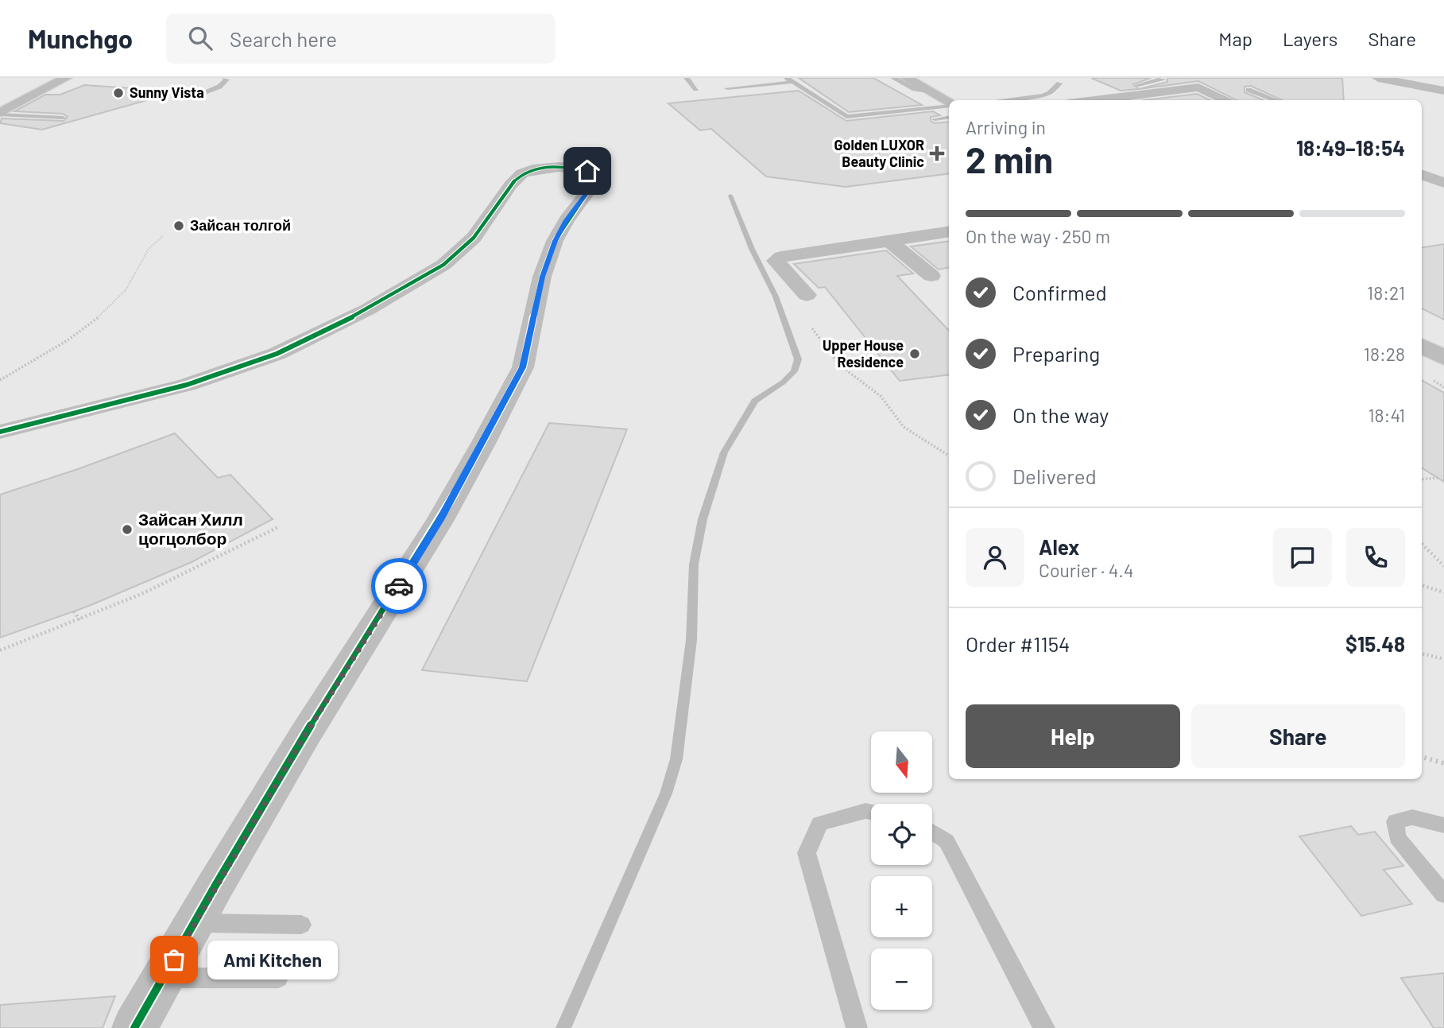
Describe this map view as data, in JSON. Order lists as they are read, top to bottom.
{
  "places": {
    "other": [
      "Sunny Vista",
      "Зайсан толгой",
      "Upper House Residence",
      "Зайсан Хилл цогцолбор",
      "Ami Kitchen"
    ],
    "health": ["Golden LUXOR Beauty Clinic"]
  },
  "north": "bottom",
  "page": {
    "header": "Munchgo",
    "search": "Search here",
    "nav": ["Map", "Layers", "Share"],
    "heading": ["2 min", "Arriving in", "18:49–18:54"],
    "panel": [
      "Alex",
      "Courier · 4.4",
      "Order #1154",
      "$15.48"
    ],
    "bar": "On the way · 250 m",
    "list": [
      ["Confirmed", "18:21"],
      ["Preparing", "18:28"],
      ["On the way", "18:41"],
      "Delivered"
    ],
    "buttons": ["Help", "Share"],
    "map_buttons": ["+", "−"],
    "bubble": "Ami Kitchen"
  }
}
